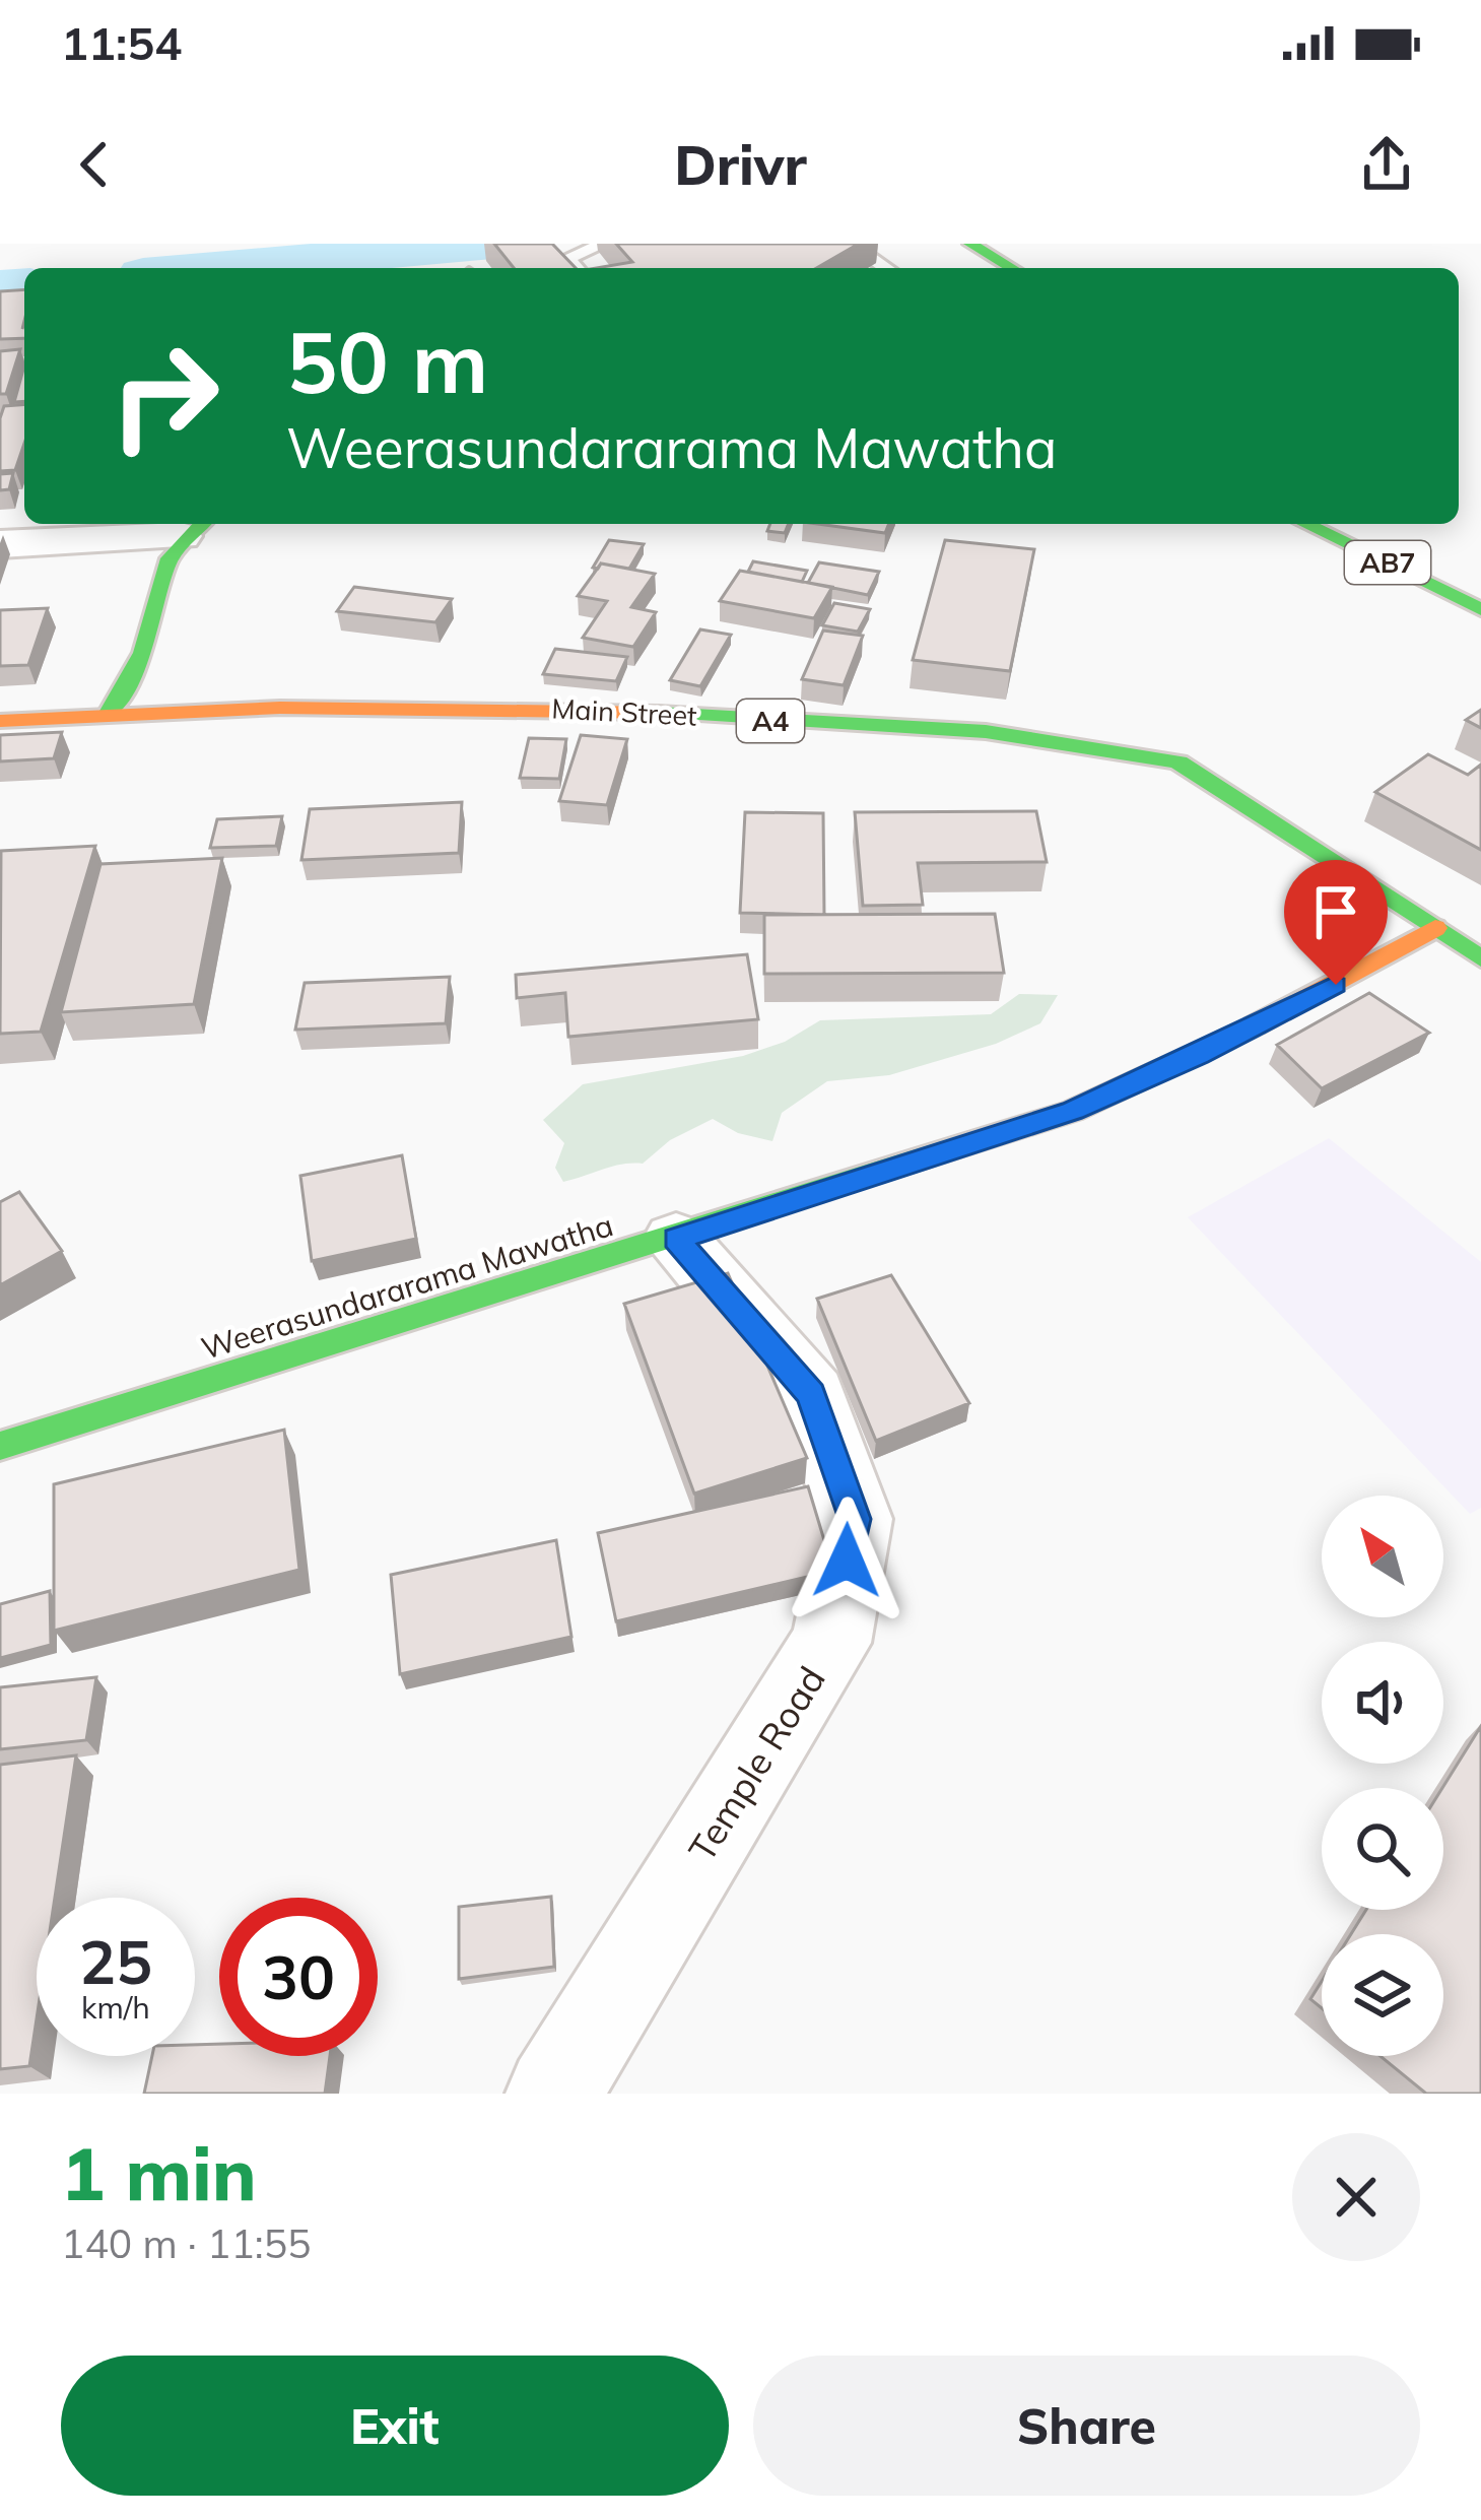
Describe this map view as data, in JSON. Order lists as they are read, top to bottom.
{
  "streets": {
    "main road": [
      "AB7",
      "Main Street",
      "A4",
      "Weerasundararama Mawatha"
    ],
    "street": ["Temple Road"]
  },
  "crossings": [
    ["Main Street", "Weerasundararama Mawatha"],
    ["Weerasundararama Mawatha", "Temple Road"]
  ],
  "north": "top left",
  "page": {
    "status": "11:54",
    "header": "Drivr",
    "turn": ["50 m", "Weerasundararama Mawatha"],
    "speed": "25 km/h",
    "limit": "30",
    "heading": ["1 min", "140 m · 11:55"],
    "buttons": ["Exit", "Share"]
  }
}
